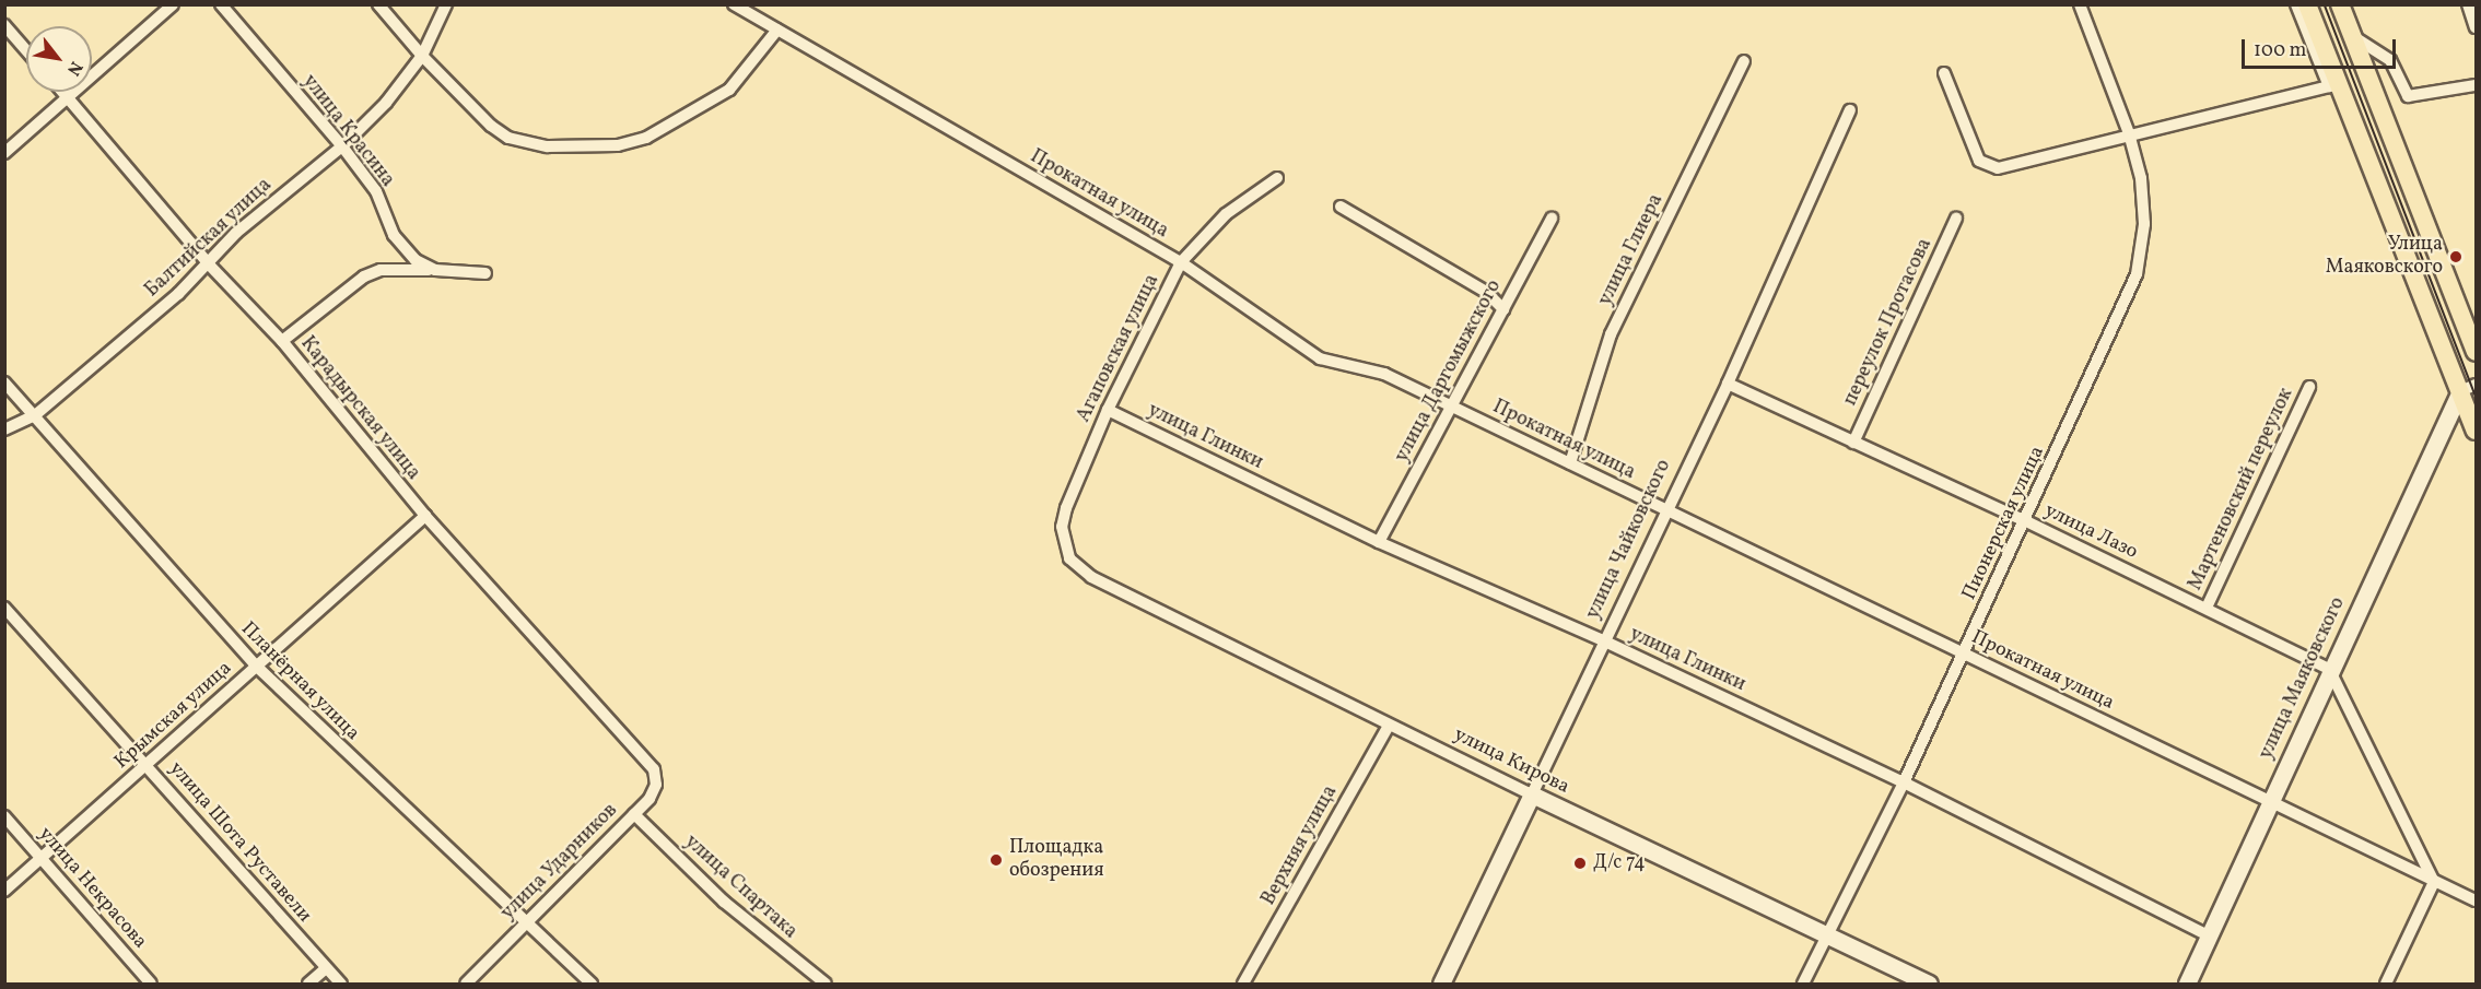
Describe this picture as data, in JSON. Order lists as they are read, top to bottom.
{
  "streets": {
    "main road": ["улица Чайковского", "улица Маяковского", "улица Кирова"],
    "street": [
      "улица Красина",
      "Прокатная улица",
      "Балтийская улица",
      "улица Глиера",
      "переулок Протасова",
      "Агаповская улица",
      "улица Даргомыжского",
      "Карадырская улица",
      "улица Глинки",
      "Мартеновский переулок",
      "Пионерская улица",
      "улица Лазо",
      "Планёрная улица",
      "Крымская улица",
      "улица Шота Руставели",
      "Верхняя улица",
      "улица Ударников",
      "улица Спартака",
      "улица Некрасова"
    ]
  },
  "crossings": [
    ["улица Красина", "Балтийская улица"],
    ["Прокатная улица", "улица Глиера"],
    ["Прокатная улица", "Агаповская улица"],
    ["Прокатная улица", "улица Даргомыжского"],
    ["Прокатная улица", "Пионерская улица"],
    ["Прокатная улица", "улица Чайковского"],
    ["Прокатная улица", "улица Маяковского"],
    ["Балтийская улица", "Карадырская улица"],
    ["Балтийская улица", "Планёрная улица"],
    ["переулок Протасова", "улица Лазо"],
    ["Агаповская улица", "улица Глинки"],
    ["Агаповская улица", "улица Кирова"],
    ["улица Даргомыжского", "улица Глинки"],
    ["Карадырская улица", "Крымская улица"],
    ["Карадырская улица", "улица Ударников"],
    ["улица Глинки", "Пионерская улица"],
    ["улица Глинки", "улица Чайковского"],
    ["улица Глинки", "улица Маяковского"],
    ["Мартеновский переулок", "улица Лазо"],
    ["Пионерская улица", "улица Лазо"],
    ["Пионерская улица", "улица Кирова"],
    ["улица Лазо", "улица Чайковского"],
    ["улица Лазо", "улица Маяковского"],
    ["улица Чайковского", "улица Кирова"],
    ["Планёрная улица", "Крымская улица"],
    ["Планёрная улица", "улица Ударников"],
    ["Крымская улица", "улица Шота Руставели"],
    ["Крымская улица", "улица Некрасова"],
    ["улица Кирова", "Верхняя улица"],
    ["улица Ударников", "улица Спартака"]
  ],
  "places": ["Улица Маяковского", "Площадка обозрения", "Д/с 74"],
  "scale_bar": "100 m",
  "north": "bottom right"
}
